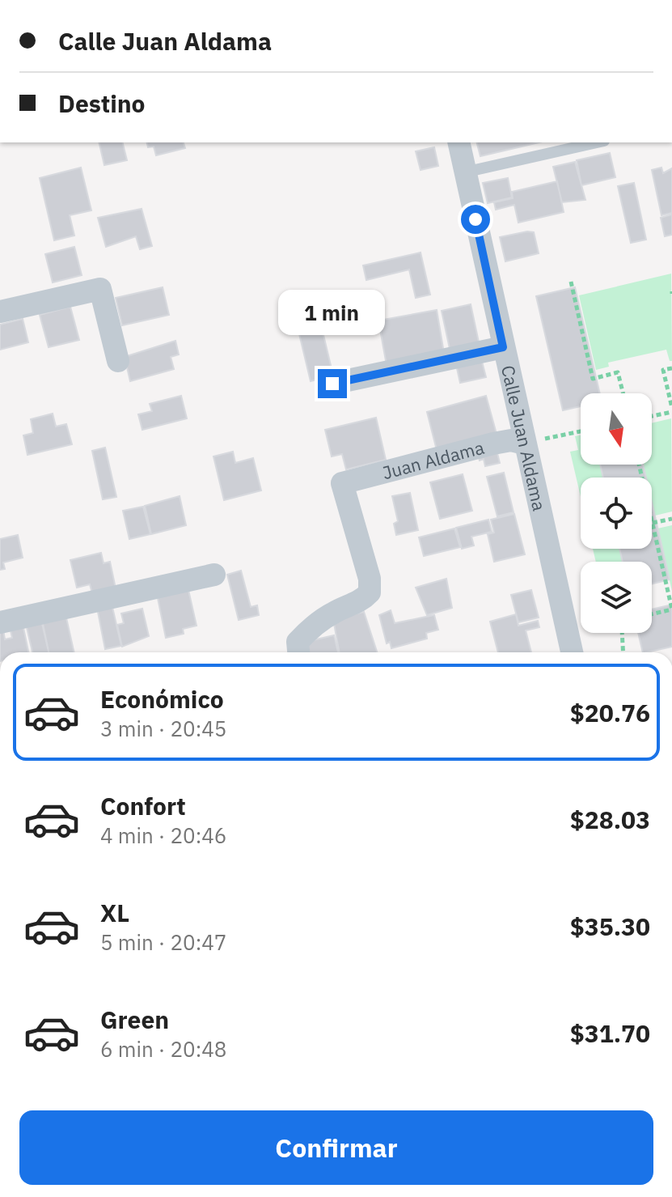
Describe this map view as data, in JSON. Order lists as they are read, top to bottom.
{
  "streets": {
    "street": ["Calle Juan Aldama", "Juan Aldama"]
  },
  "crossings": [
    ["Calle Juan Aldama", "Juan Aldama"]
  ],
  "north": "bottom",
  "page": {
    "banner": ["Calle Juan Aldama", "Destino"],
    "bubble": "1 min",
    "list": [
      {
        "name": "Económico",
        "note": "3 min · 20:45",
        "value": "$20.76"
      },
      {
        "name": "Confort",
        "note": "4 min · 20:46",
        "value": "$28.03"
      },
      {
        "name": "XL",
        "note": "5 min · 20:47",
        "value": "$35.30"
      },
      {
        "name": "Green",
        "note": "6 min · 20:48",
        "value": "$31.70"
      }
    ],
    "buttons": "Confirmar"
  }
}
